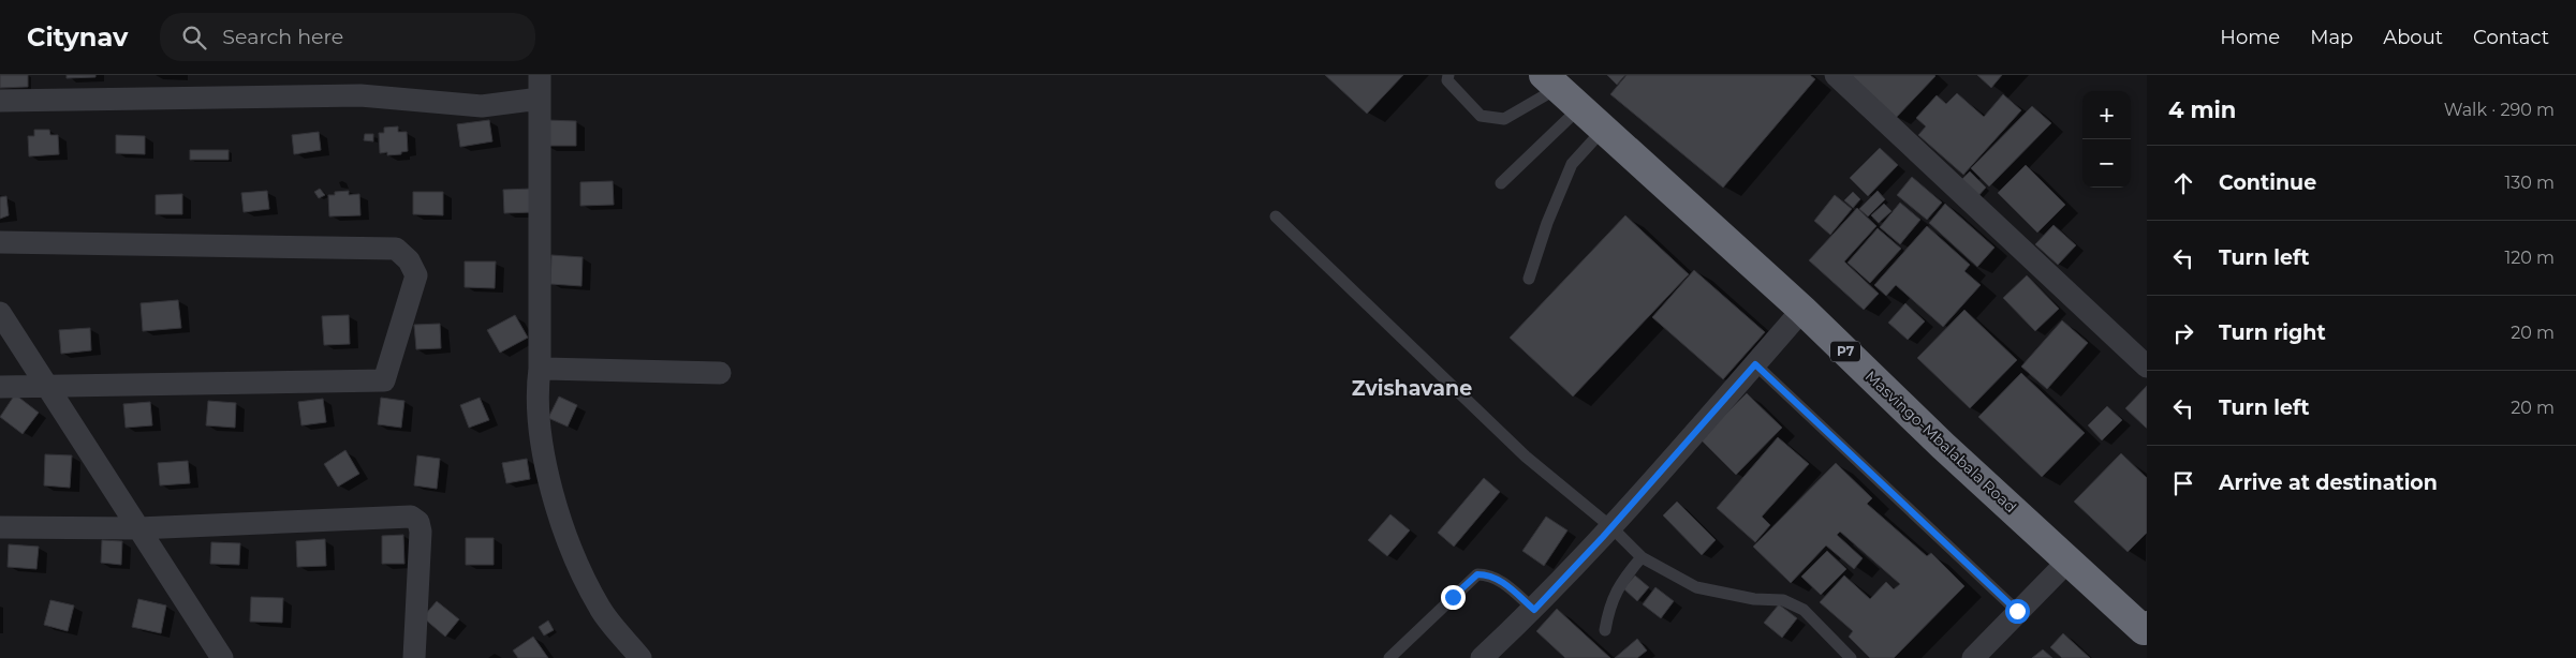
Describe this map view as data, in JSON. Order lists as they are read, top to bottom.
{
  "streets": {
    "highway": ["P7", "Masvingo-Mbalabala Road"]
  },
  "districts": ["Zvishavane"],
  "page": {
    "header": "Citynav",
    "search": "Search here",
    "nav": [
      "Home",
      "Map",
      "About",
      "Contact"
    ],
    "heading": ["4 min", "Walk · 290 m"],
    "map_buttons": ["+", "−"],
    "list": [
      ["Continue", "130 m"],
      ["Turn left", "120 m"],
      ["Turn right", "20 m"],
      ["Turn left", "20 m"],
      "Arrive at destination"
    ]
  }
}
